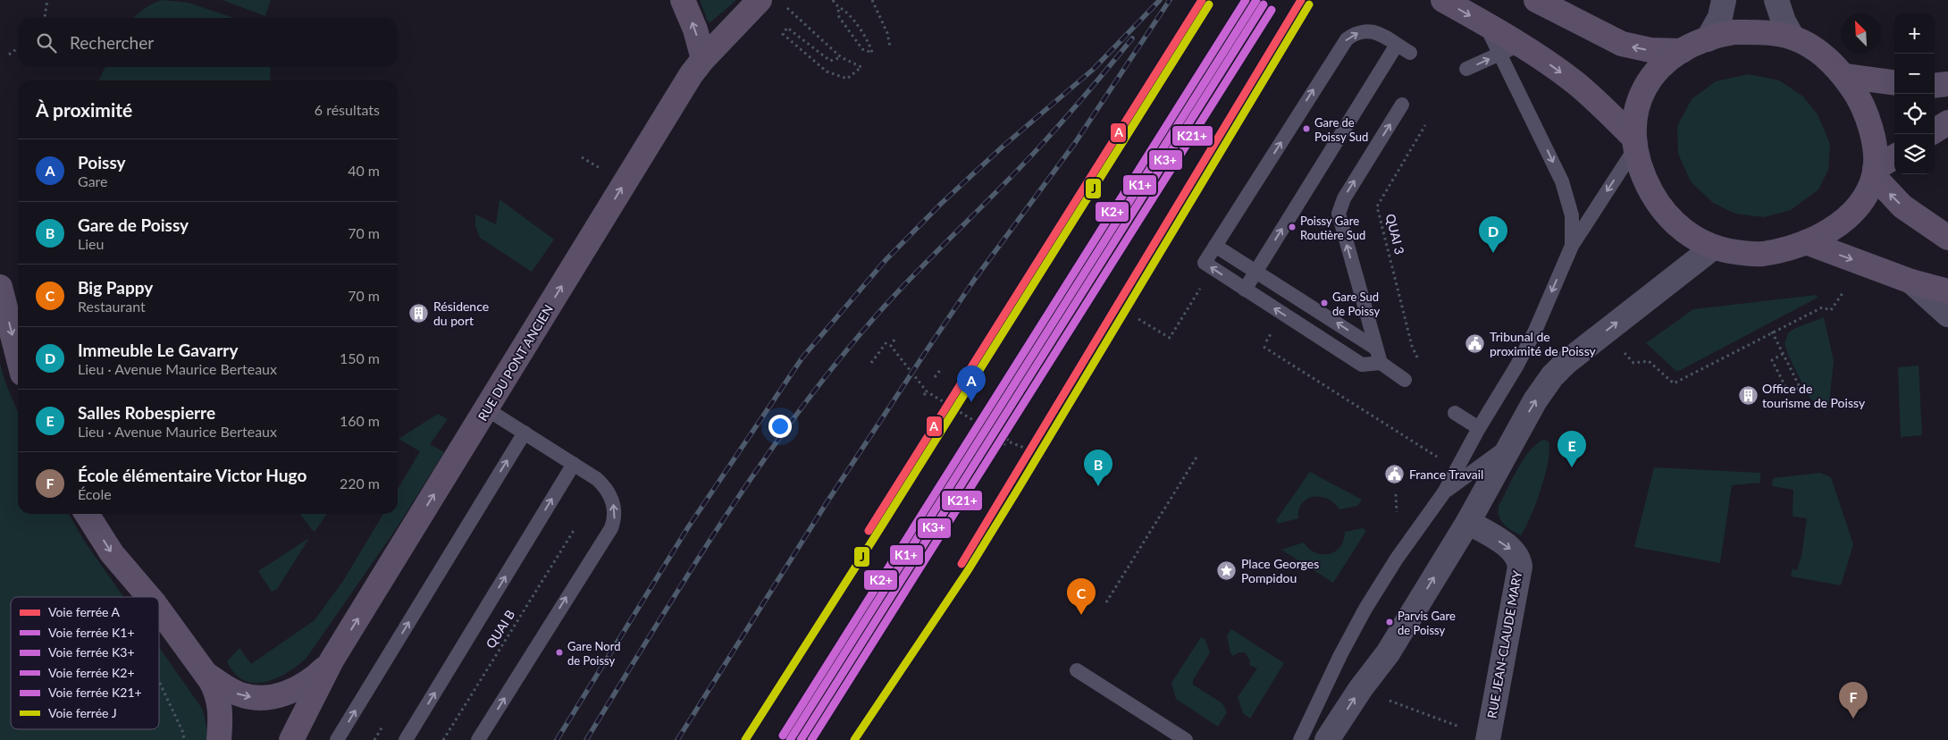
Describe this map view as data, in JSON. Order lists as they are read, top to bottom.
{
  "streets": {
    "main road": ["RUE DU PONT ANCIEN"],
    "street": ["RUE JEAN-CLAUDE MARY"],
    "path": ["QUAI 3", "QUAI B"]
  },
  "one_way": ["RUE DU PONT ANCIEN", "RUE JEAN-CLAUDE MARY"],
  "places": {
    "other": [
      "Gare de Poissy Sud",
      "Poissy Gare Routière Sud",
      "Gare Sud de Poissy",
      "Parvis Gare de Poissy",
      "Gare Nord de Poissy"
    ],
    "building": ["Résidence du port", "Office de tourisme de Poissy"],
    "public building": ["Tribunal de proximité de Poissy", "France Travail"],
    "place": ["Place Georges Pompidou"]
  },
  "lines": [
    "rail line A",
    "rail line K1+",
    "rail line K2+",
    "rail line K3+",
    "rail line J",
    "rail line K21+"
  ],
  "legend": [
    "Voie ferrée A",
    "Voie ferrée K1+",
    "Voie ferrée K3+",
    "Voie ferrée K2+",
    "Voie ferrée K21+",
    "Voie ferrée J"
  ],
  "north": "top left",
  "page": {
    "map_buttons": ["+", "−"],
    "search": "Rechercher",
    "heading": ["À proximité", "6 résultats"],
    "list": [
      {
        "mark": "A",
        "name": "Poissy",
        "note": "Gare",
        "value": "40 m"
      },
      {
        "mark": "B",
        "name": "Gare de Poissy",
        "note": "Lieu",
        "value": "70 m"
      },
      {
        "mark": "C",
        "name": "Big Pappy",
        "note": "Restaurant",
        "value": "70 m"
      },
      {
        "mark": "D",
        "name": "Immeuble Le Gavarry",
        "note": "Lieu · Avenue Maurice Berteaux",
        "value": "150 m"
      },
      {
        "mark": "E",
        "name": "Salles Robespierre",
        "note": "Lieu · Avenue Maurice Berteaux",
        "value": "160 m"
      },
      {
        "mark": "F",
        "name": "École élémentaire Victor Hugo",
        "note": "École",
        "value": "220 m"
      }
    ],
    "pins": [
      "D",
      "A",
      "E",
      "B",
      "C",
      "F"
    ]
  }
}
